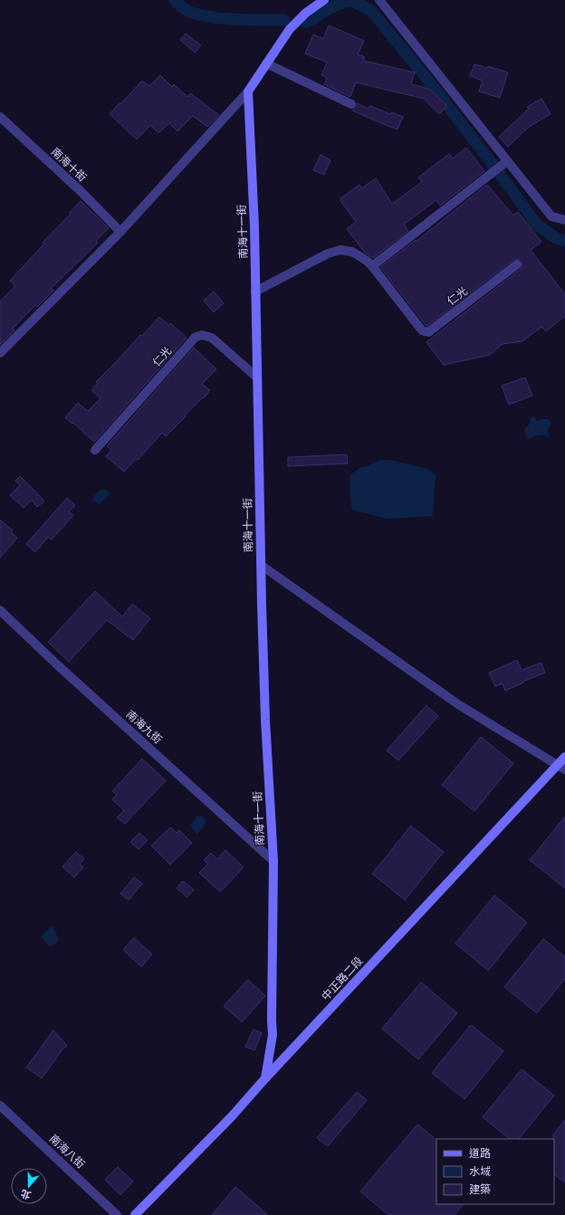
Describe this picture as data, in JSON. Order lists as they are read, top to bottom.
{
  "streets": {
    "street": [
      "南海十街",
      "南海十一街",
      "仁光",
      "南海九街",
      "中正路二段",
      "南海八街"
    ]
  },
  "crossings": [
    ["南海十一街", "仁光"],
    ["南海十一街", "南海九街"],
    ["南海十一街", "中正路二段"]
  ],
  "legend": ["道路", "水域", "建築"],
  "north": "bottom"
}
